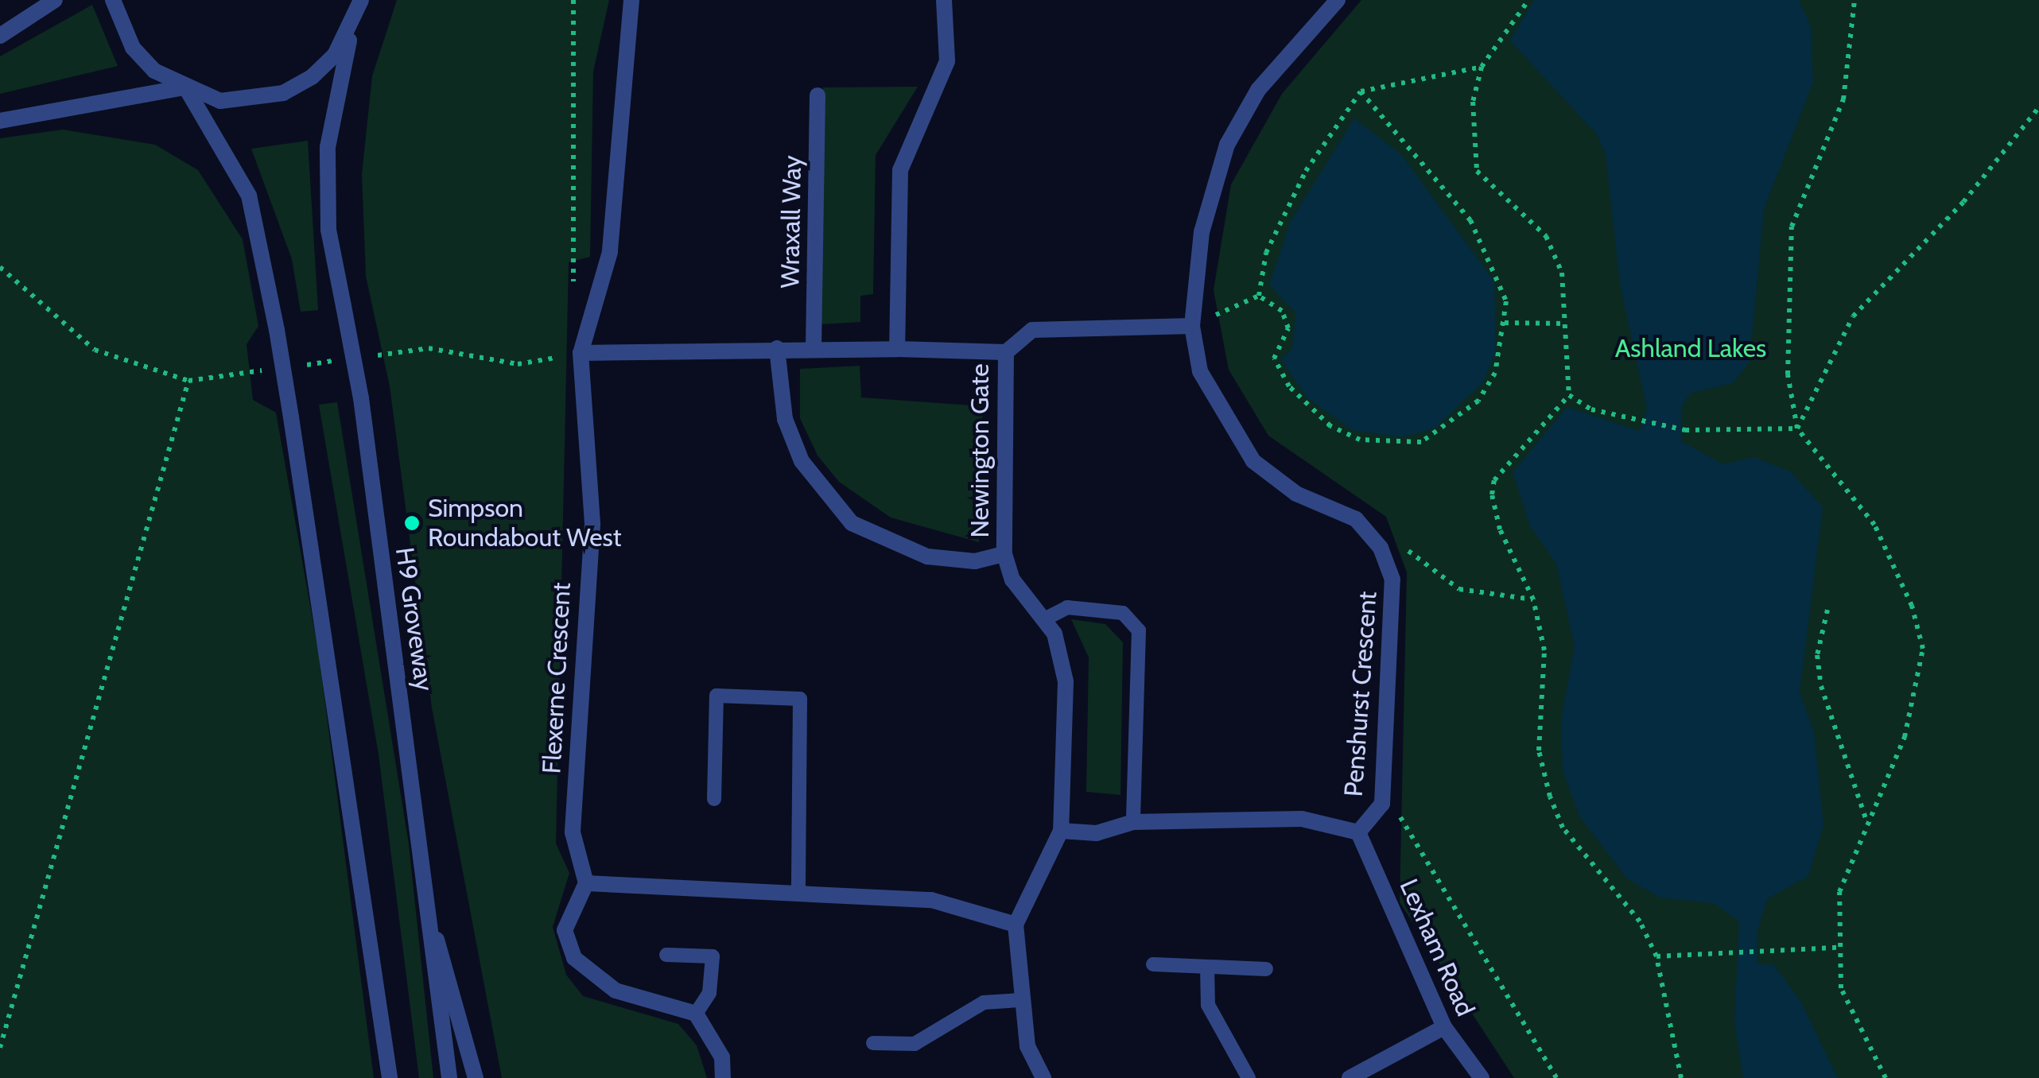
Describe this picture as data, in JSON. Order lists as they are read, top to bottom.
{
  "streets": {
    "street": [
      "Wraxall Way",
      "Newington Gate",
      "H9 Groveway",
      "Flexerne Crescent",
      "Penshurst Crescent",
      "Lexham Road"
    ]
  },
  "crossings": [
    ["Newington Gate", "Penshurst Crescent"],
    ["Penshurst Crescent", "Lexham Road"]
  ],
  "parks": ["Ashland Lakes"],
  "places": ["Simpson Roundabout West"]
}
